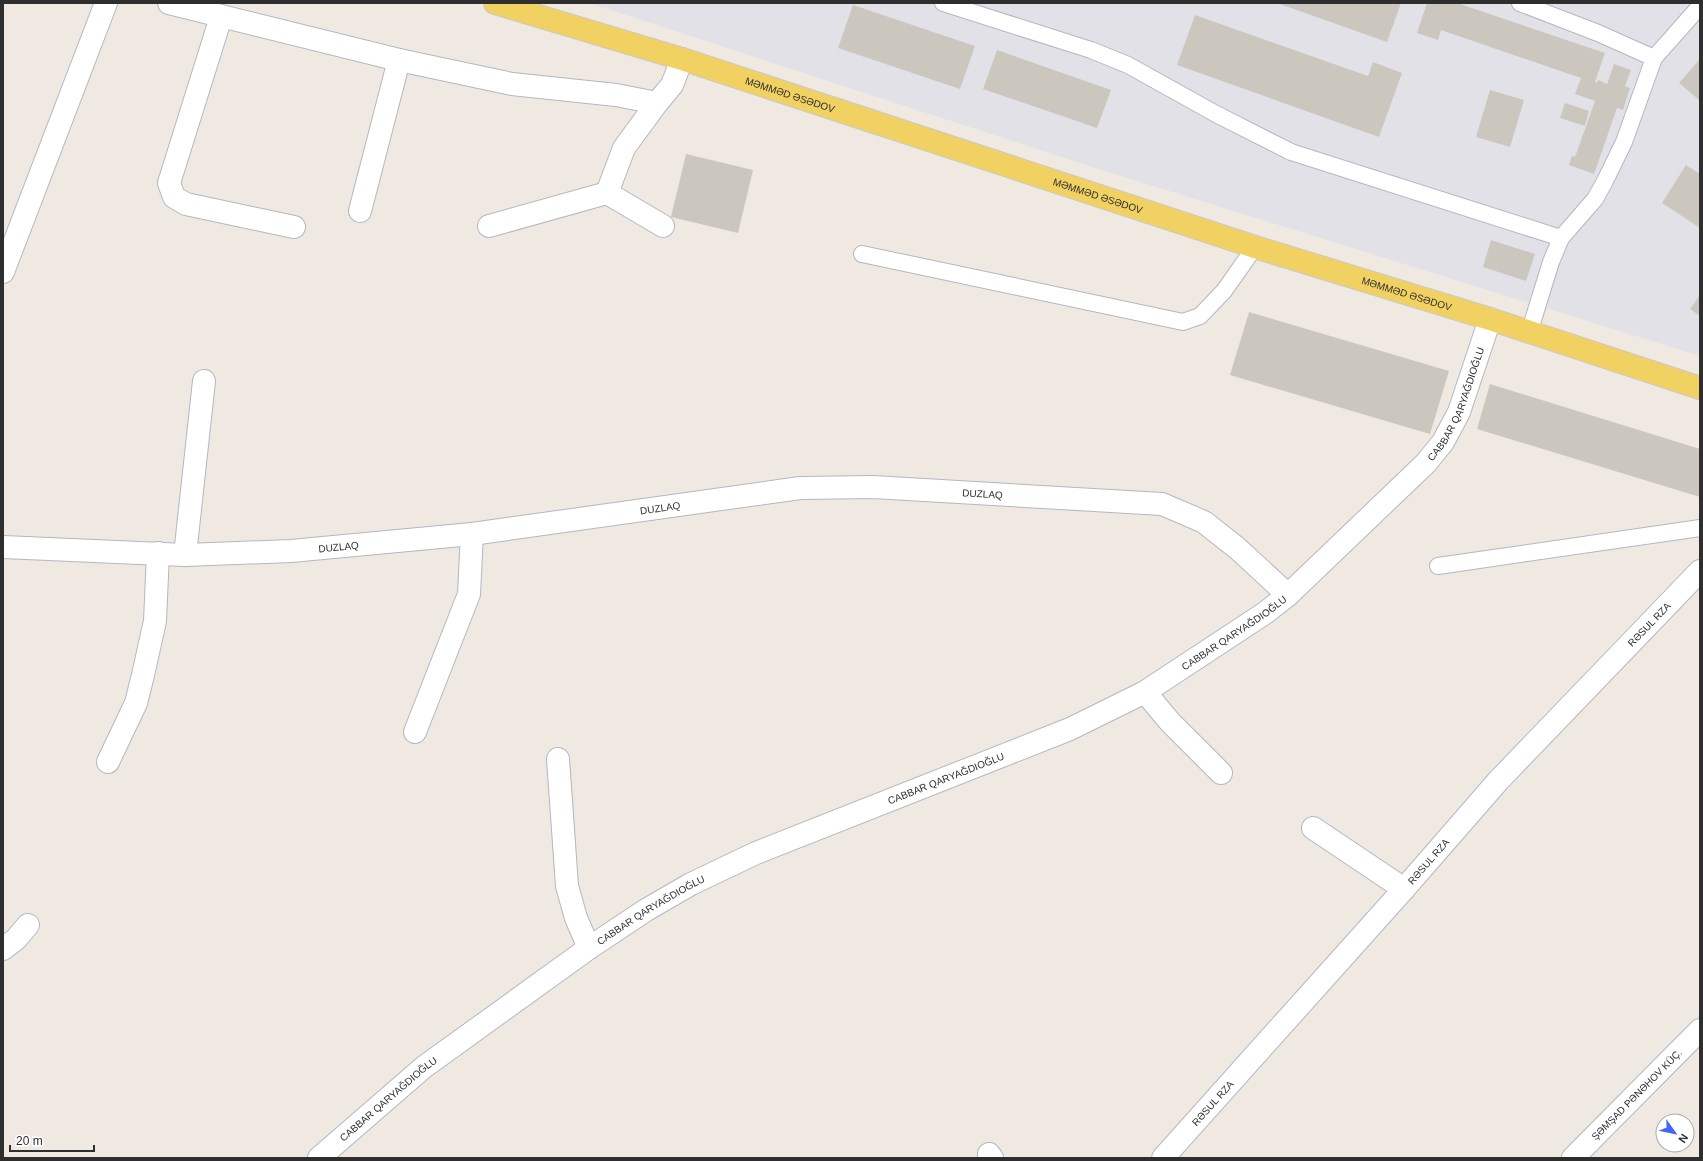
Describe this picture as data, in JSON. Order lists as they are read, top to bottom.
{
  "streets": {
    "main road": ["MƏMMƏD ƏSƏDOV"],
    "street": ["DUZLAQ", "RƏSUL RZA", "ŞƏMŞAD PƏNƏHOV KÜÇ."]
  },
  "scale_bar": "20 m",
  "north": "bottom right"
}
